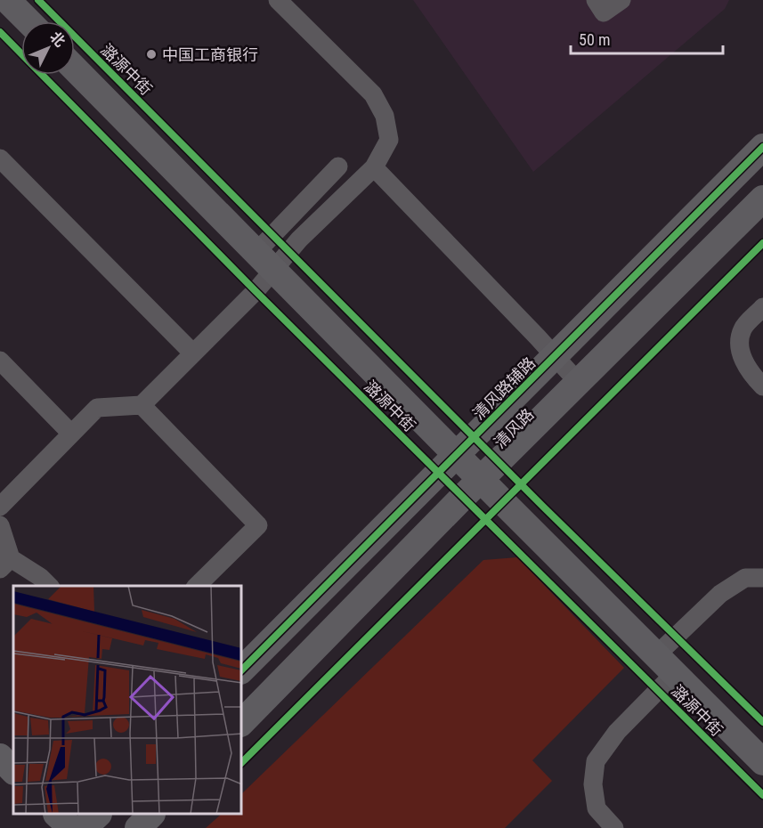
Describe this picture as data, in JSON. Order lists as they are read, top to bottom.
{
  "streets": {
    "street": ["潞源中街", "清风路辅路", "清风路"]
  },
  "crossings": [
    ["潞源中街", "清风路辅路"],
    ["潞源中街", "清风路"]
  ],
  "places": ["中国工商银行"],
  "scale_bar": "50 m",
  "north": "top right"
}
